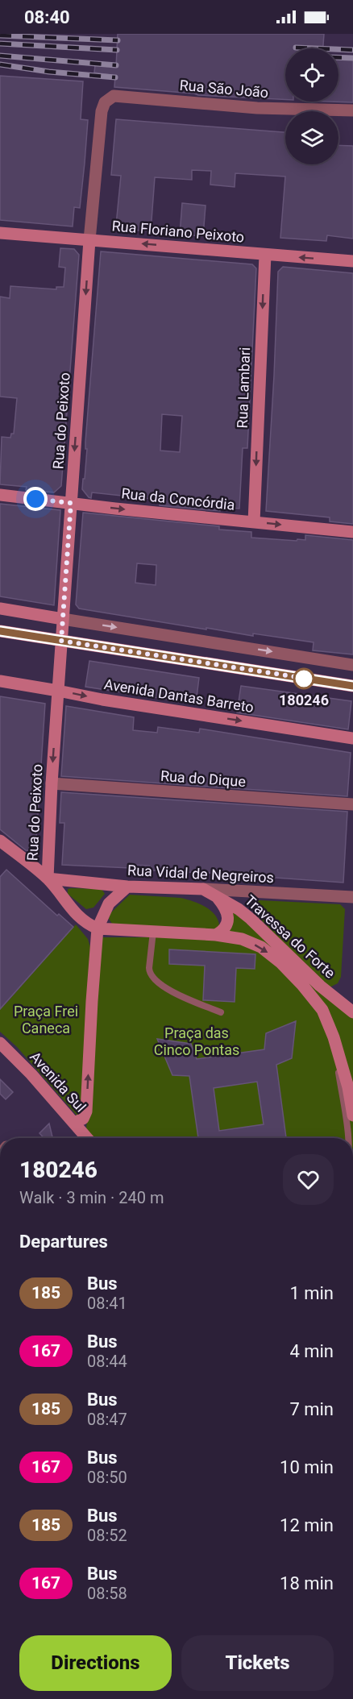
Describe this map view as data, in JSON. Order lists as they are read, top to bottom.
{
  "streets": {
    "street": [
      "Rua São João",
      "Rua Floriano Peixoto",
      "Rua Lambari",
      "Rua do Peixoto",
      "Rua da Concórdia",
      "Avenida Dantas Barreto",
      "Rua do Dique",
      "Rua Vidal de Negreiros",
      "Travessa do Forte",
      "Avenida Sul"
    ]
  },
  "crossings": [
    ["Rua São João", "Rua do Peixoto"],
    ["Rua Floriano Peixoto", "Rua Lambari"],
    ["Rua Floriano Peixoto", "Rua do Peixoto"],
    ["Rua Lambari", "Rua da Concórdia"],
    ["Rua do Peixoto", "Rua da Concórdia"],
    ["Rua do Peixoto", "Avenida Dantas Barreto"],
    ["Rua do Peixoto", "Rua do Dique"],
    ["Rua do Peixoto", "Rua Vidal de Negreiros"],
    ["Rua Vidal de Negreiros", "Travessa do Forte"]
  ],
  "one_way": [
    "Rua Floriano Peixoto",
    "Rua Lambari",
    "Rua do Peixoto",
    "Rua da Concórdia"
  ],
  "parks": ["Praça Frei Caneca", "Praça das Cinco Pontas"],
  "places": ["180246"],
  "lines": ["bus line 185"],
  "page": {
    "status": "08:40",
    "heading": [
      ["180246", "Walk · 3 min · 240 m"],
      "Departures"
    ],
    "list": [
      {
        "mark": "185",
        "name": "Bus",
        "note": "08:41",
        "value": "1 min"
      },
      {
        "mark": "167",
        "name": "Bus",
        "note": "08:44",
        "value": "4 min"
      },
      {
        "mark": "185",
        "name": "Bus",
        "note": "08:47",
        "value": "7 min"
      },
      {
        "mark": "167",
        "name": "Bus",
        "note": "08:50",
        "value": "10 min"
      },
      {
        "mark": "185",
        "name": "Bus",
        "note": "08:52",
        "value": "12 min"
      },
      {
        "mark": "167",
        "name": "Bus",
        "note": "08:58",
        "value": "18 min"
      }
    ],
    "buttons": ["Directions", "Tickets"]
  }
}
